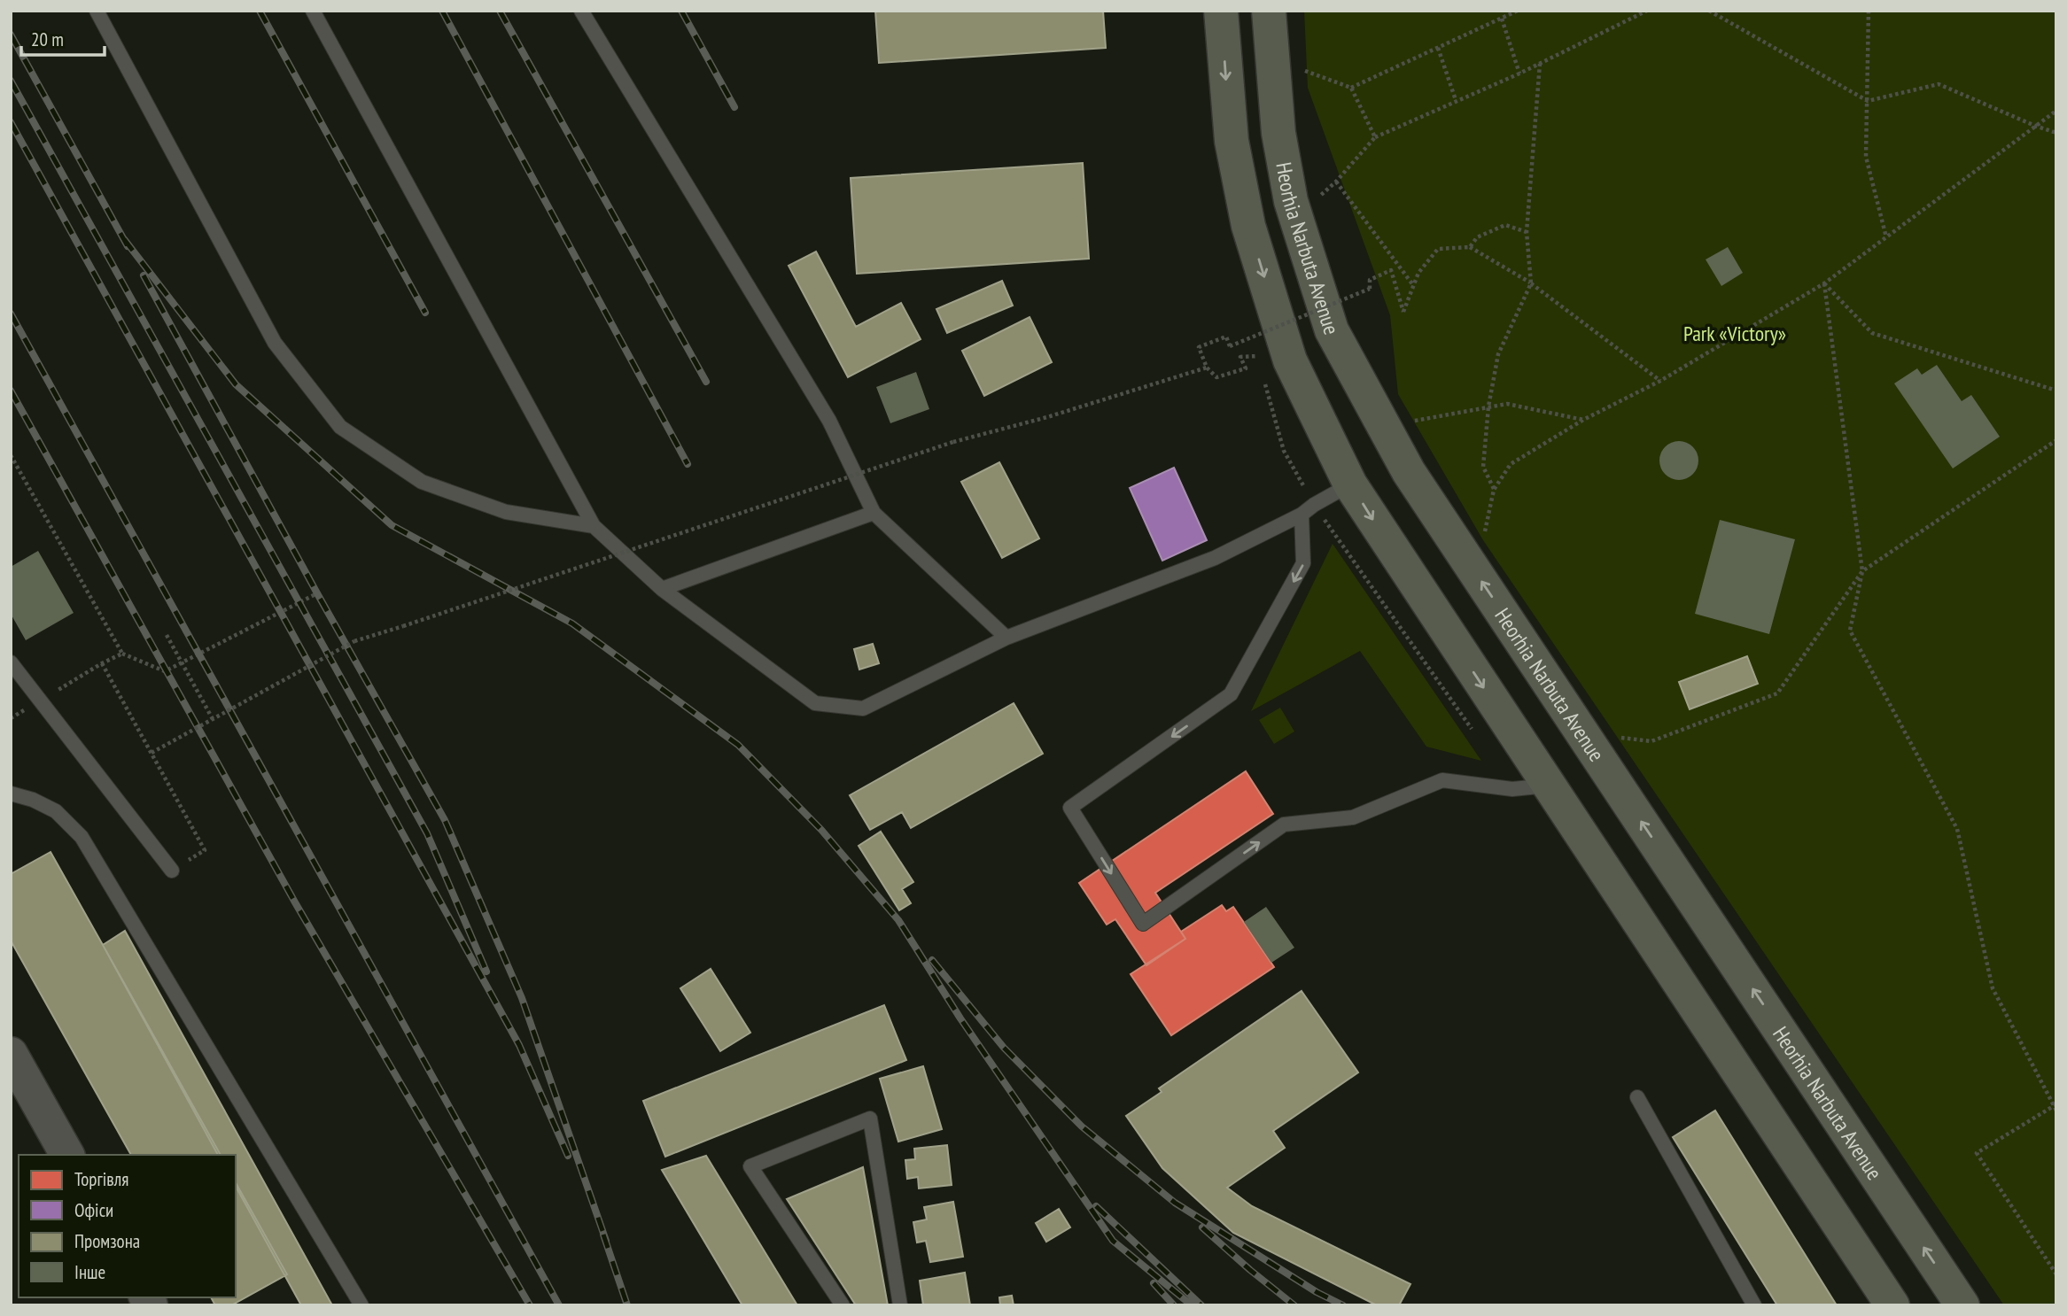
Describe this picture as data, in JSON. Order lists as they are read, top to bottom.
{
  "streets": {
    "main road": ["Heorhia Narbuta Avenue"]
  },
  "parks": ["Park «Victory»"],
  "legend": [
    "Торгівля",
    "Офіси",
    "Промзона",
    "Інше"
  ],
  "scale_bar": "20 m"
}
